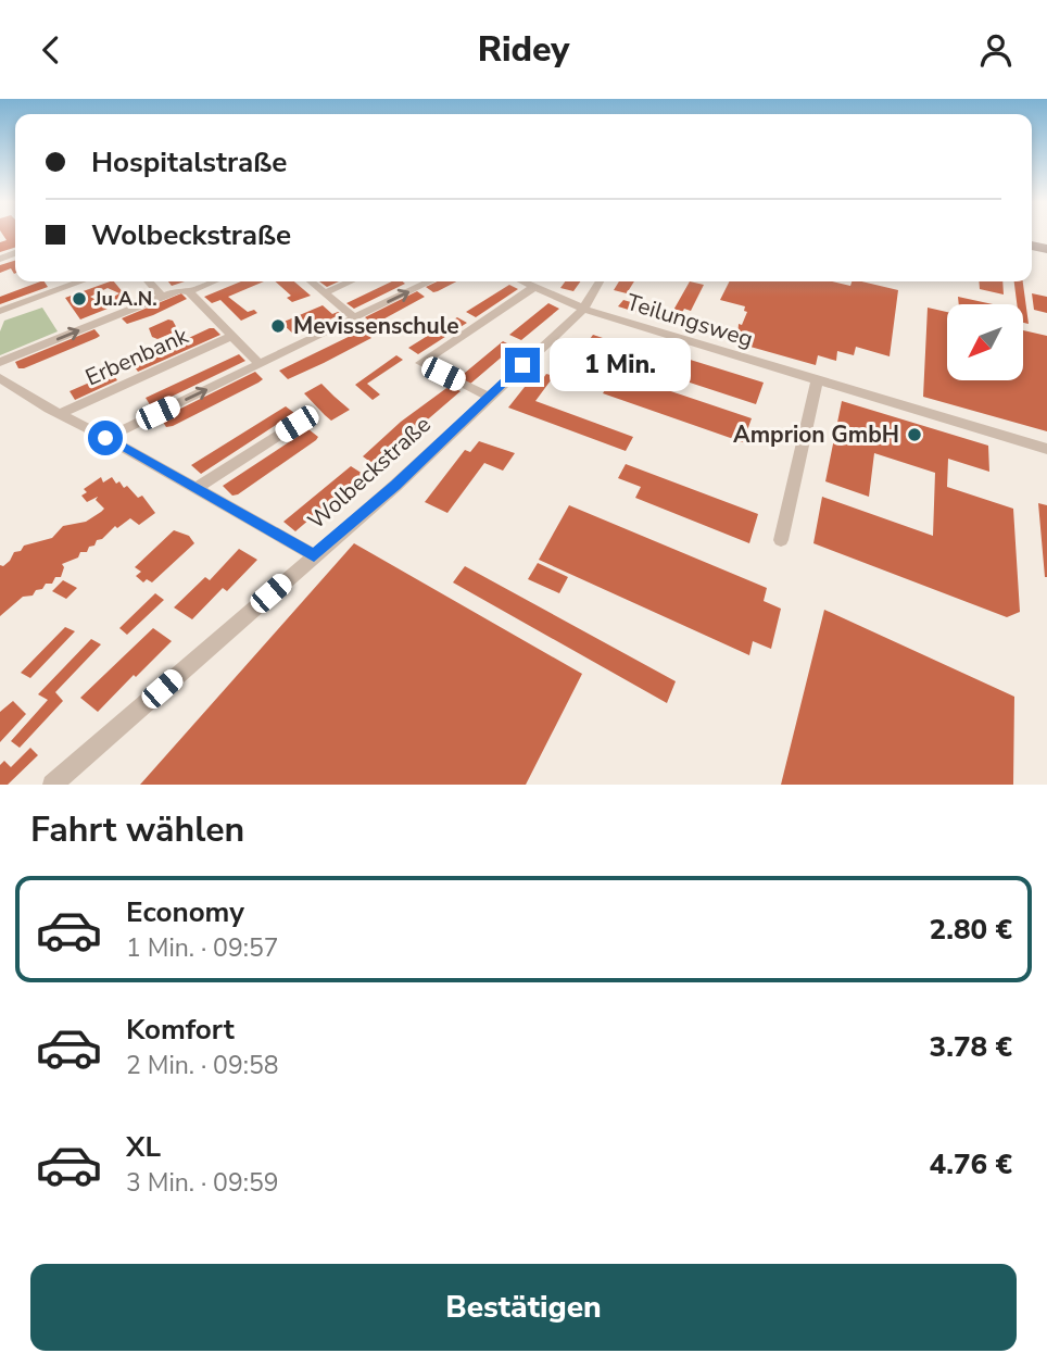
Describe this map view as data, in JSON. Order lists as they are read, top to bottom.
{
  "streets": {
    "street": ["Teilungsweg", "Erbenbank", "Wolbeckstraße"]
  },
  "crossings": [
    ["Teilungsweg", "Wolbeckstraße"]
  ],
  "places": ["Ju.A.N.", "Mevissenschule", "Amprion GmbH"],
  "north": "bottom left",
  "page": {
    "header": "Ridey",
    "banner": ["Hospitalstraße", "Wolbeckstraße"],
    "bubble": "1 Min.",
    "heading": "Fahrt wählen",
    "list": [
      {
        "name": "Economy",
        "note": "1 Min. · 09:57",
        "value": "2.80 €"
      },
      {
        "name": "Komfort",
        "note": "2 Min. · 09:58",
        "value": "3.78 €"
      },
      {
        "name": "XL",
        "note": "3 Min. · 09:59",
        "value": "4.76 €"
      }
    ],
    "buttons": "Bestätigen"
  }
}
